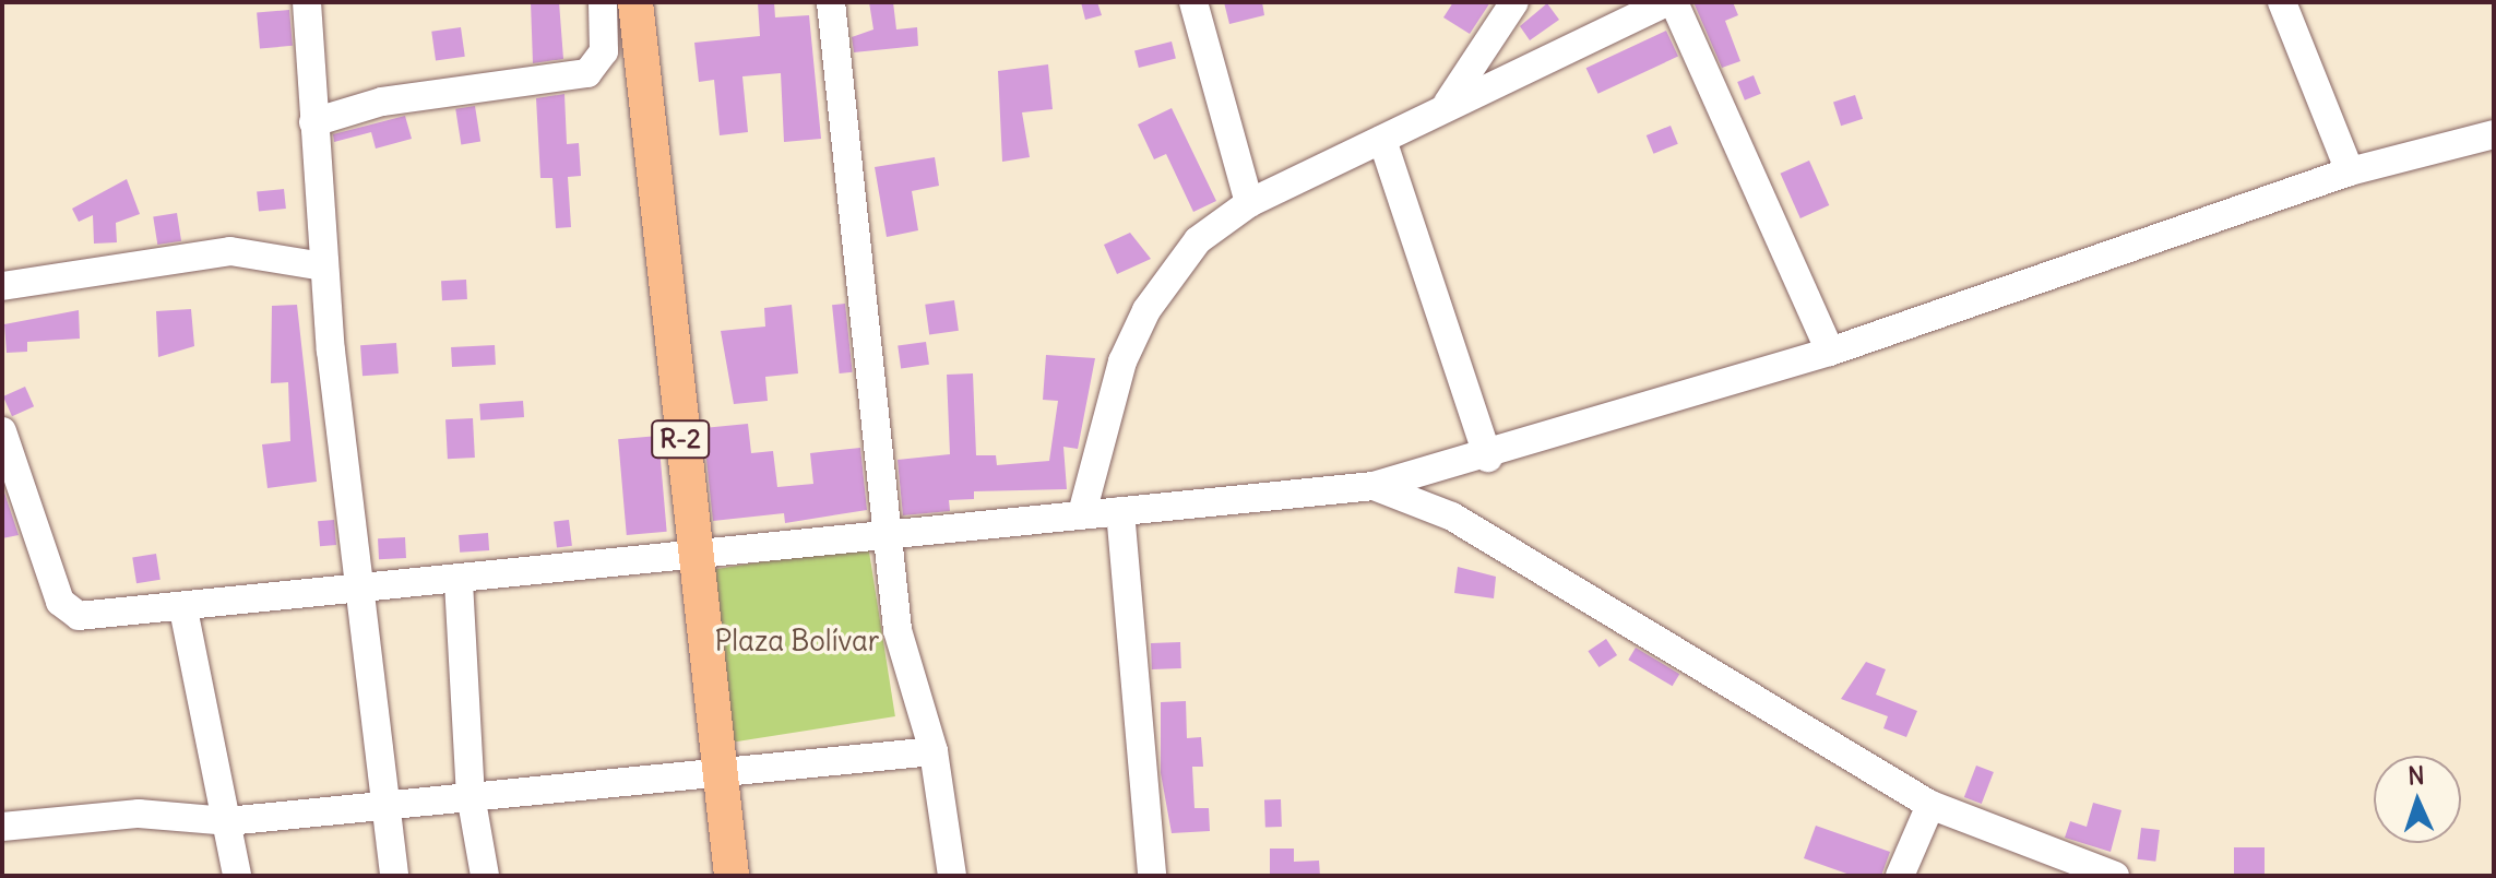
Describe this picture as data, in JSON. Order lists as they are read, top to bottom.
{
  "streets": {
    "main road": ["R-2"]
  },
  "parks": ["Plaza Bolívar"],
  "north": "top"
}
